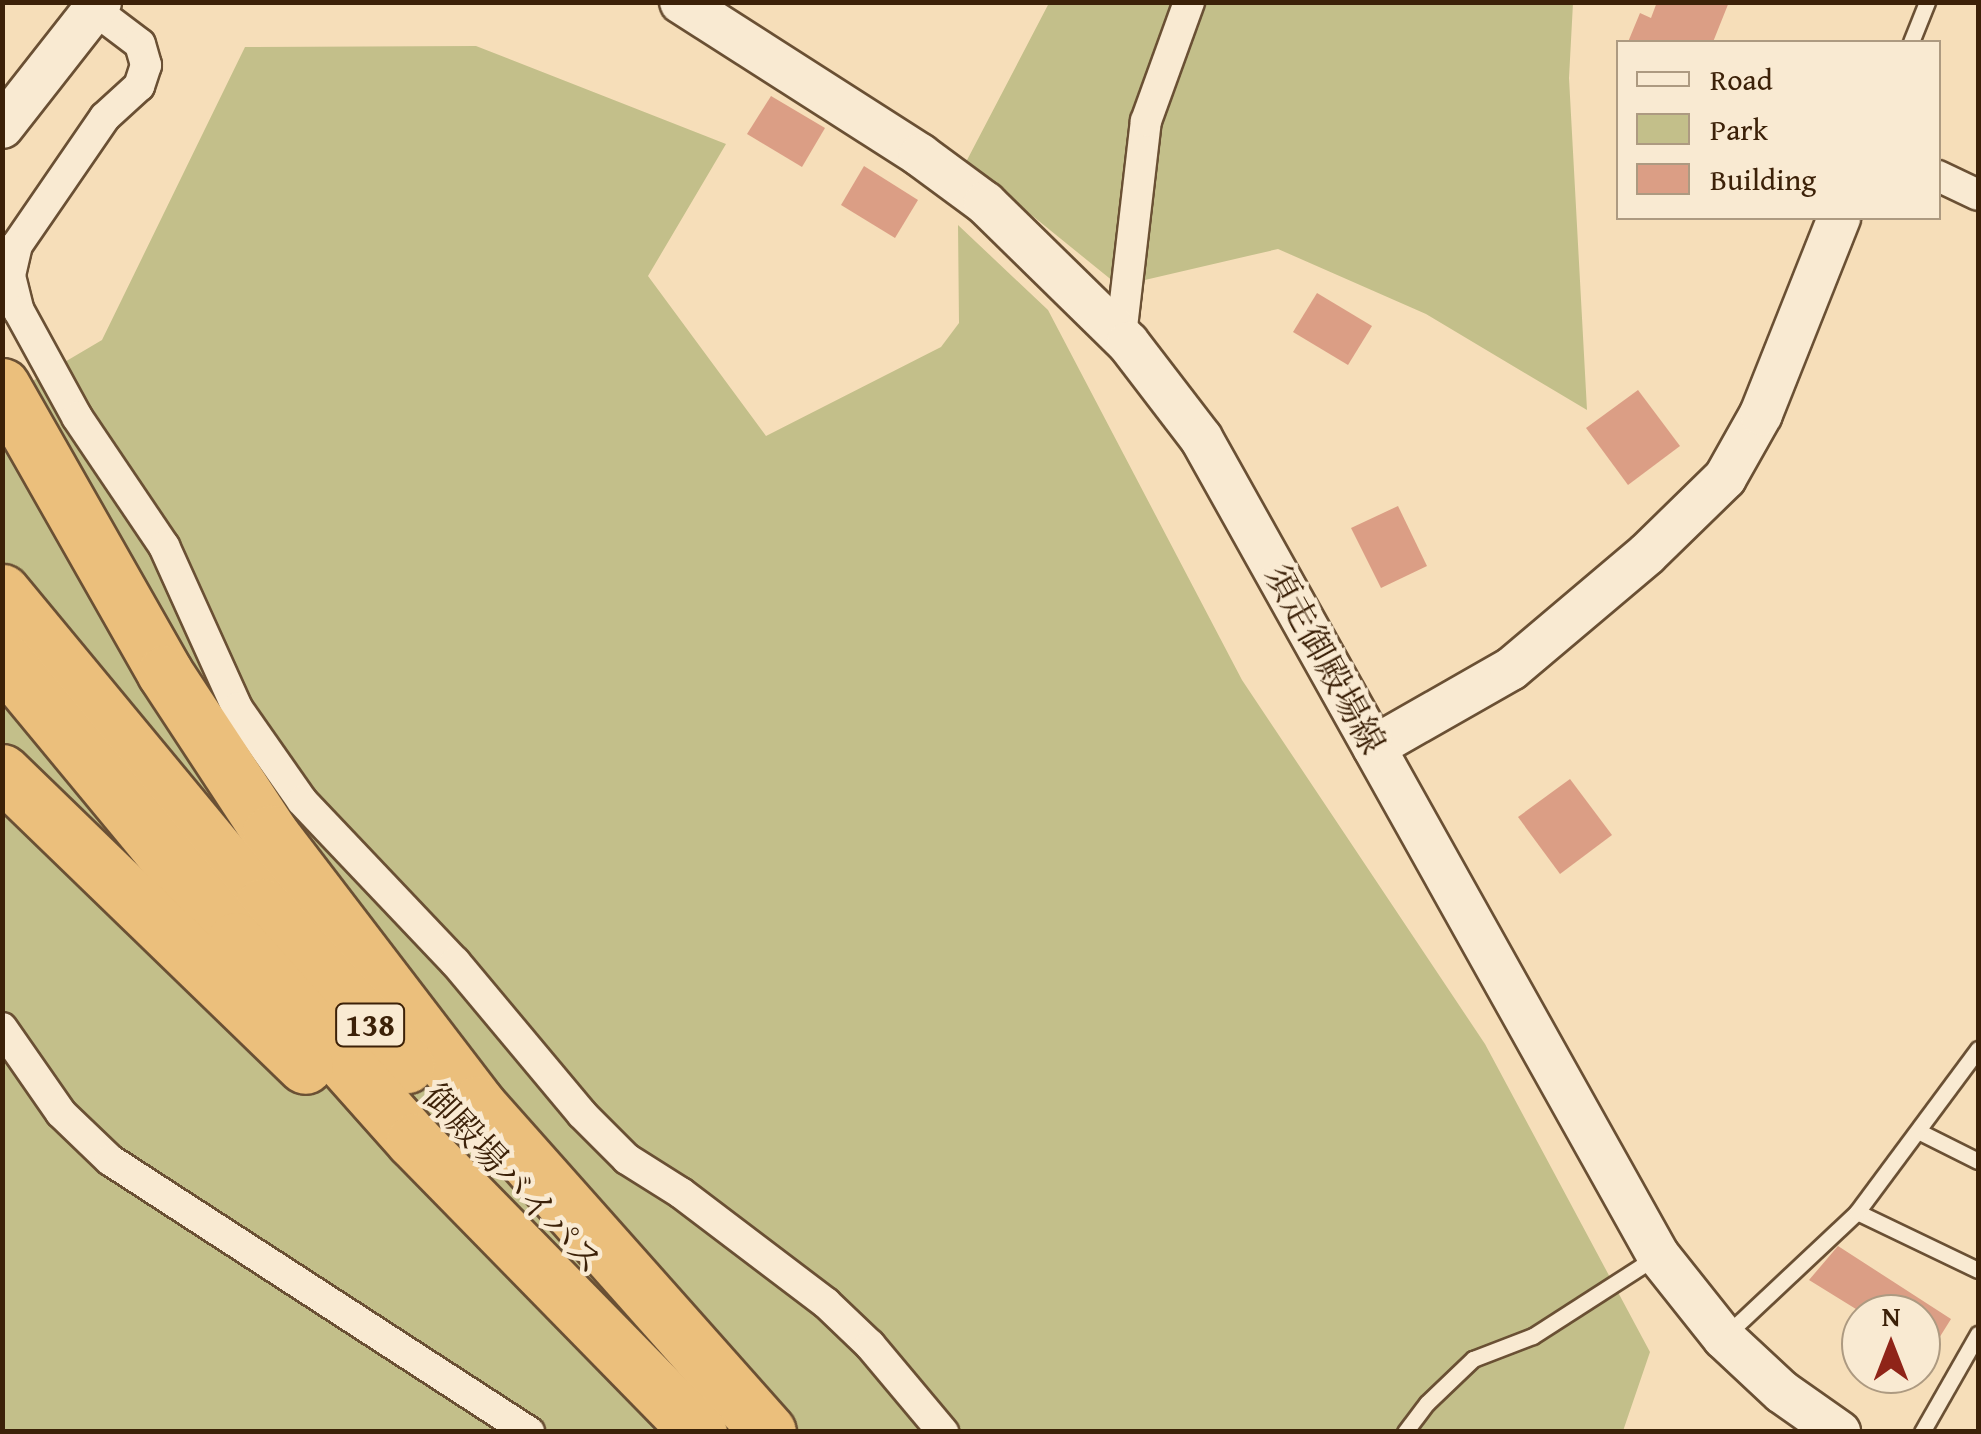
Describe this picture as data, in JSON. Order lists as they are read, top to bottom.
{
  "streets": {
    "highway": ["138", "御殿場バイパス"],
    "main road": ["須走御殿場線"]
  },
  "legend": ["Road", "Park", "Building"],
  "north": "top"
}
